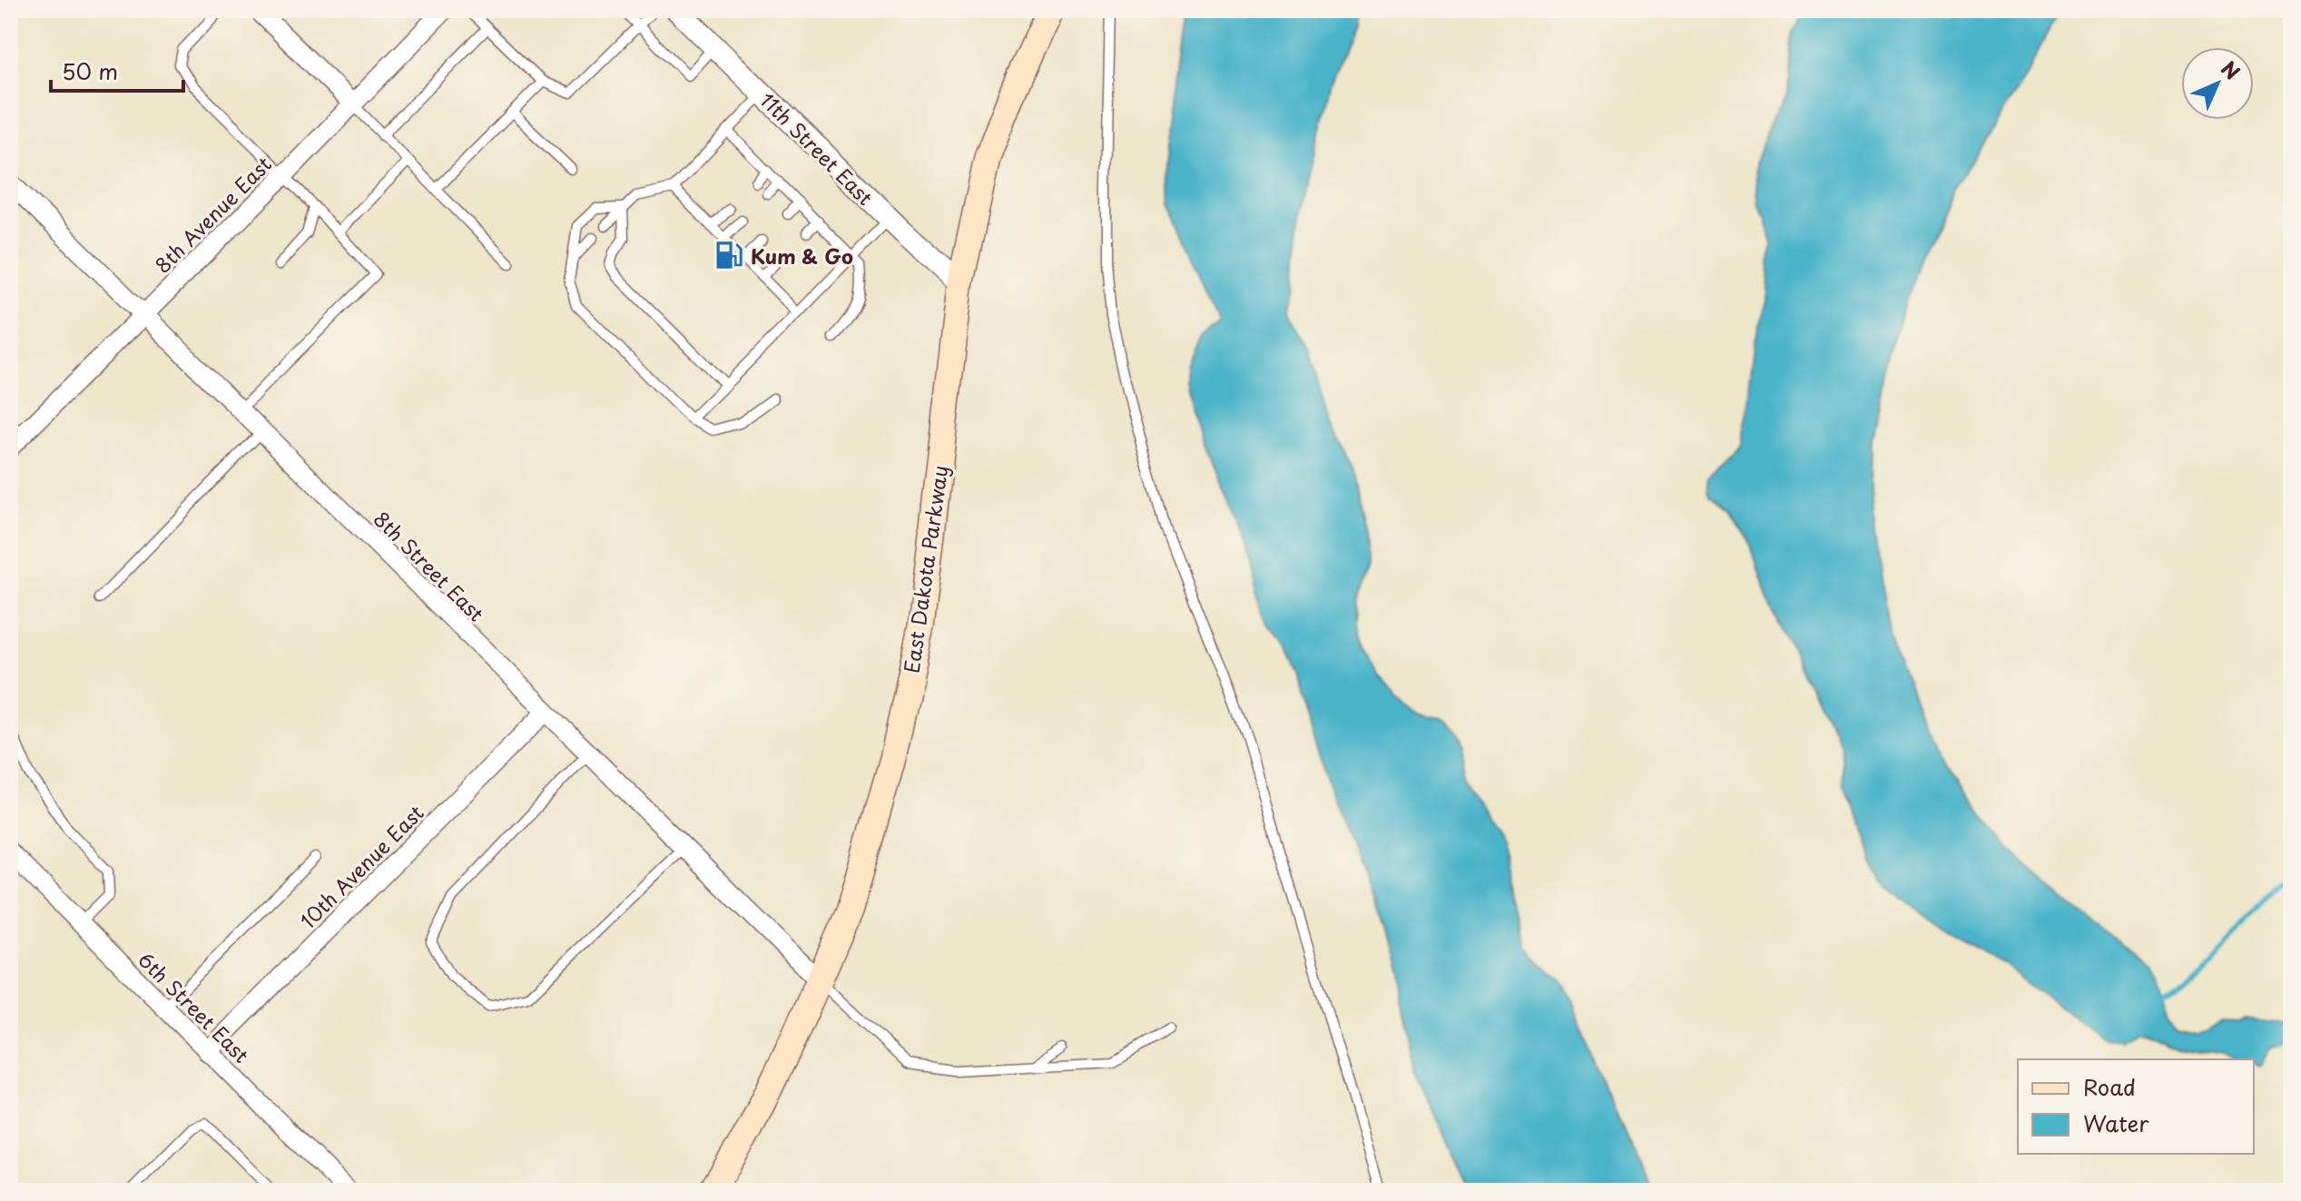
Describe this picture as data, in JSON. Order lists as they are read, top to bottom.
{
  "streets": {
    "main road": ["East Dakota Parkway"],
    "street": [
      "11th Street East",
      "8th Avenue East",
      "8th Street East",
      "10th Avenue East",
      "6th Street East"
    ]
  },
  "crossings": [
    ["11th Street East", "East Dakota Parkway"],
    ["8th Avenue East", "8th Street East"],
    ["8th Street East", "East Dakota Parkway"],
    ["8th Street East", "10th Avenue East"],
    ["10th Avenue East", "6th Street East"]
  ],
  "places": {
    "fuel station": ["Kum & Go"]
  },
  "legend": ["Road", "Water"],
  "scale_bar": "50 m",
  "north": "top right"
}
